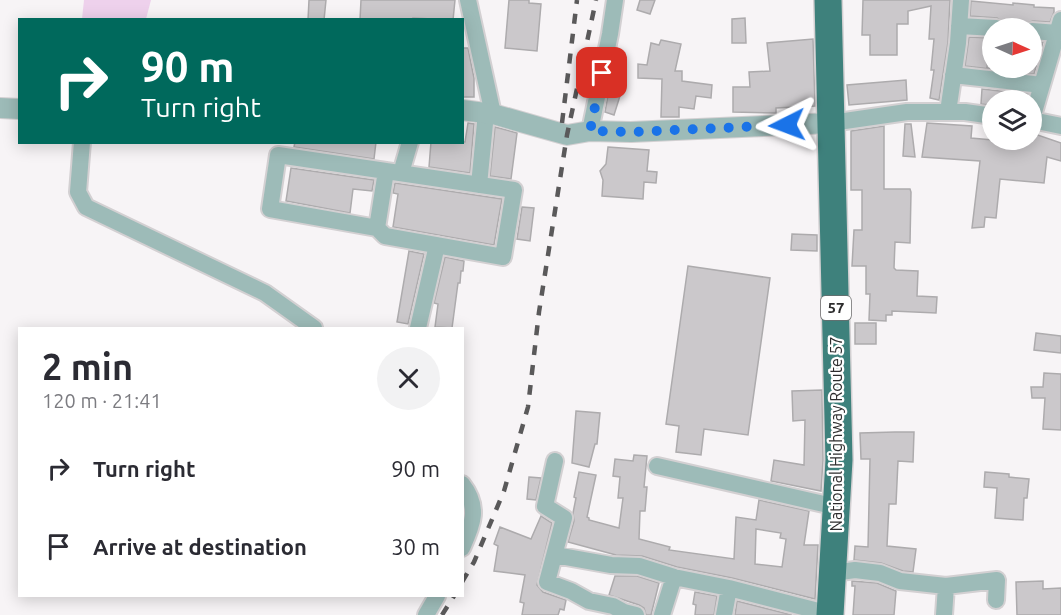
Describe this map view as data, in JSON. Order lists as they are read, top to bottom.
{
  "streets": {
    "highway": ["57", "National Highway Route 57"]
  },
  "north": "right",
  "page": {
    "turn": ["90 m", "Turn right"],
    "heading": ["2 min", "120 m · 21:41"],
    "list": [
      {
        "name": "Turn right",
        "value": "90 m"
      },
      {
        "name": "Arrive at destination",
        "value": "30 m"
      }
    ]
  }
}
